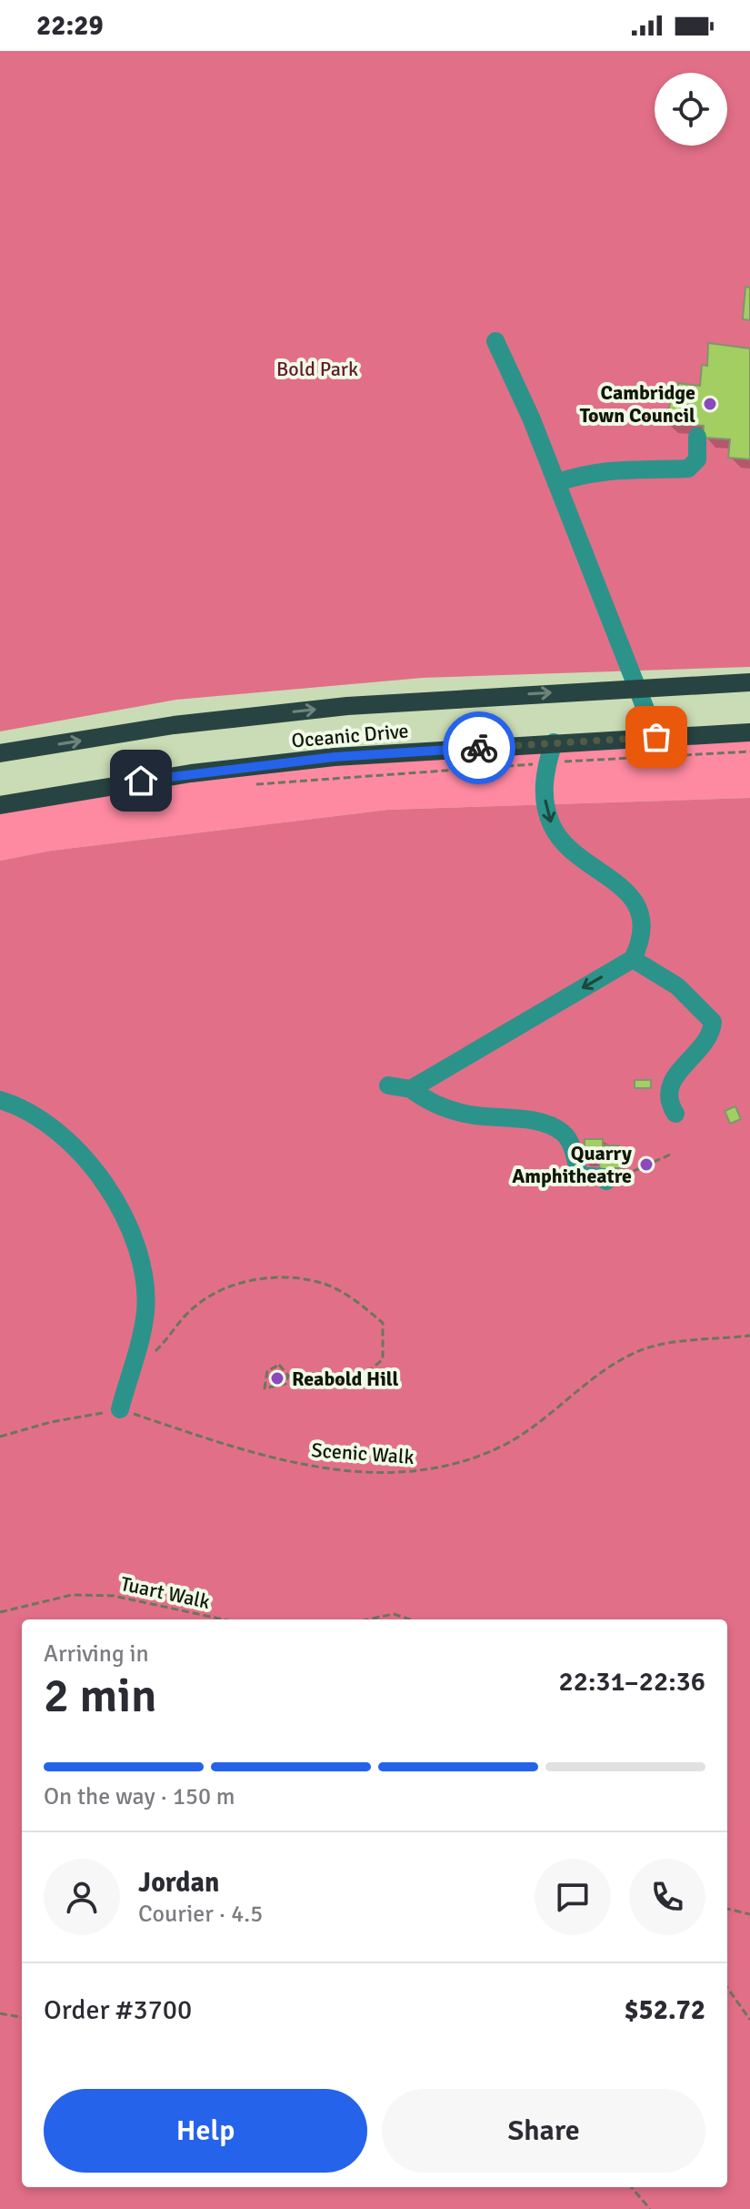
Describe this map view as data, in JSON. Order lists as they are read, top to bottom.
{
  "streets": {
    "main road": ["Oceanic Drive"],
    "path": ["Scenic Walk", "Tuart Walk"]
  },
  "parks": ["Bold Park"],
  "places": ["Cambridge Town Council", "Quarry Amphitheatre", "Reabold Hill"],
  "page": {
    "status": "22:29",
    "heading": ["2 min", "Arriving in", "22:31–22:36"],
    "panel": [
      "Jordan",
      "Courier · 4.5",
      "Order #3700",
      "$52.72"
    ],
    "bar": "On the way · 150 m",
    "buttons": ["Help", "Share"]
  }
}
